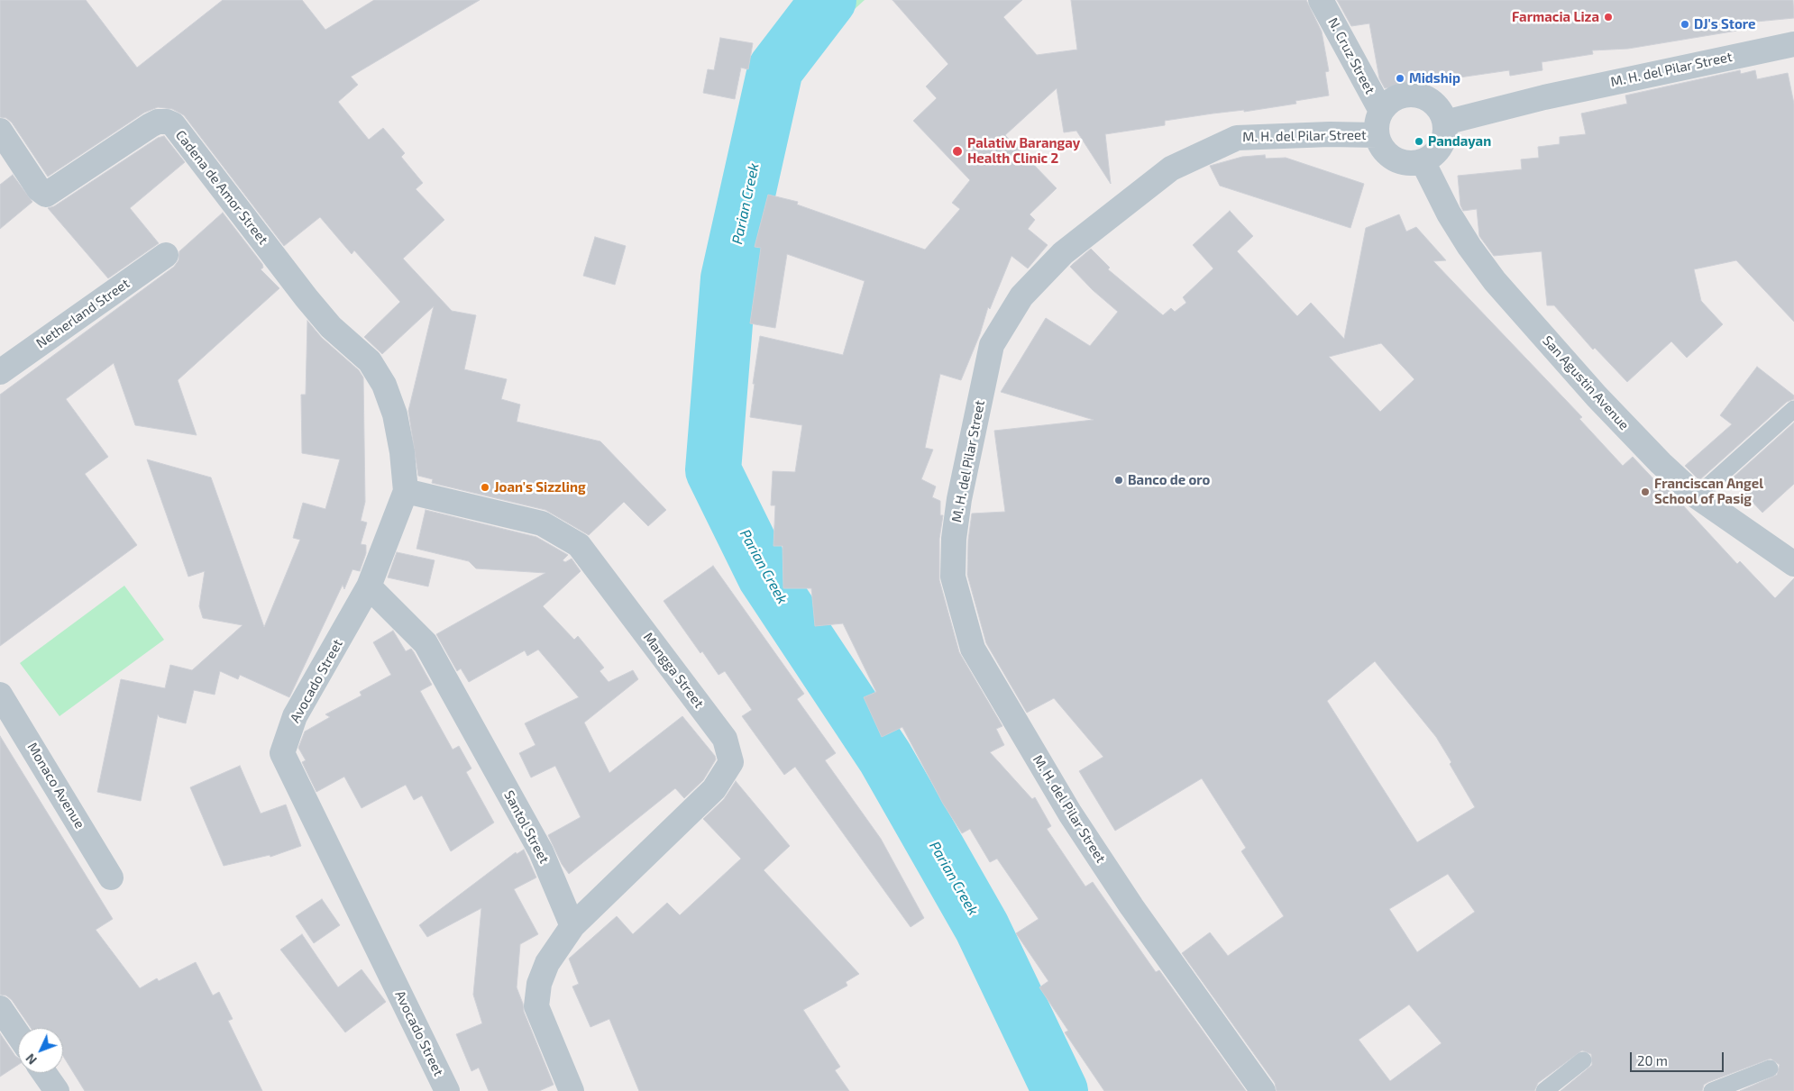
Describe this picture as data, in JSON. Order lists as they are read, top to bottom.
{
  "streets": {
    "street": [
      "N. Cruz Street",
      "M. H. del Pilar Street",
      "Cadena de Amor Street",
      "Netherland Street",
      "San Agustin Avenue",
      "Mangga Street",
      "Avocado Street",
      "Monaco Avenue",
      "Santol Street"
    ]
  },
  "crossings": [
    ["N. Cruz Street", "M. H. del Pilar Street"],
    ["N. Cruz Street", "San Agustin Avenue"],
    ["M. H. del Pilar Street", "San Agustin Avenue"],
    ["Cadena de Amor Street", "Avocado Street"],
    ["Mangga Street", "Avocado Street"],
    ["Mangga Street", "Santol Street"],
    ["Avocado Street", "Santol Street"]
  ],
  "water": ["Parian Creek"],
  "places": [
    "Farmacia Liza",
    "DJ's Store",
    "Midship",
    "Pandayan",
    "Palatiw Barangay Health Clinic 2",
    "Banco de oro",
    "Joan's Sizzling",
    "Franciscan Angel School of Pasig"
  ],
  "scale_bar": "20 m",
  "north": "bottom left"
}
